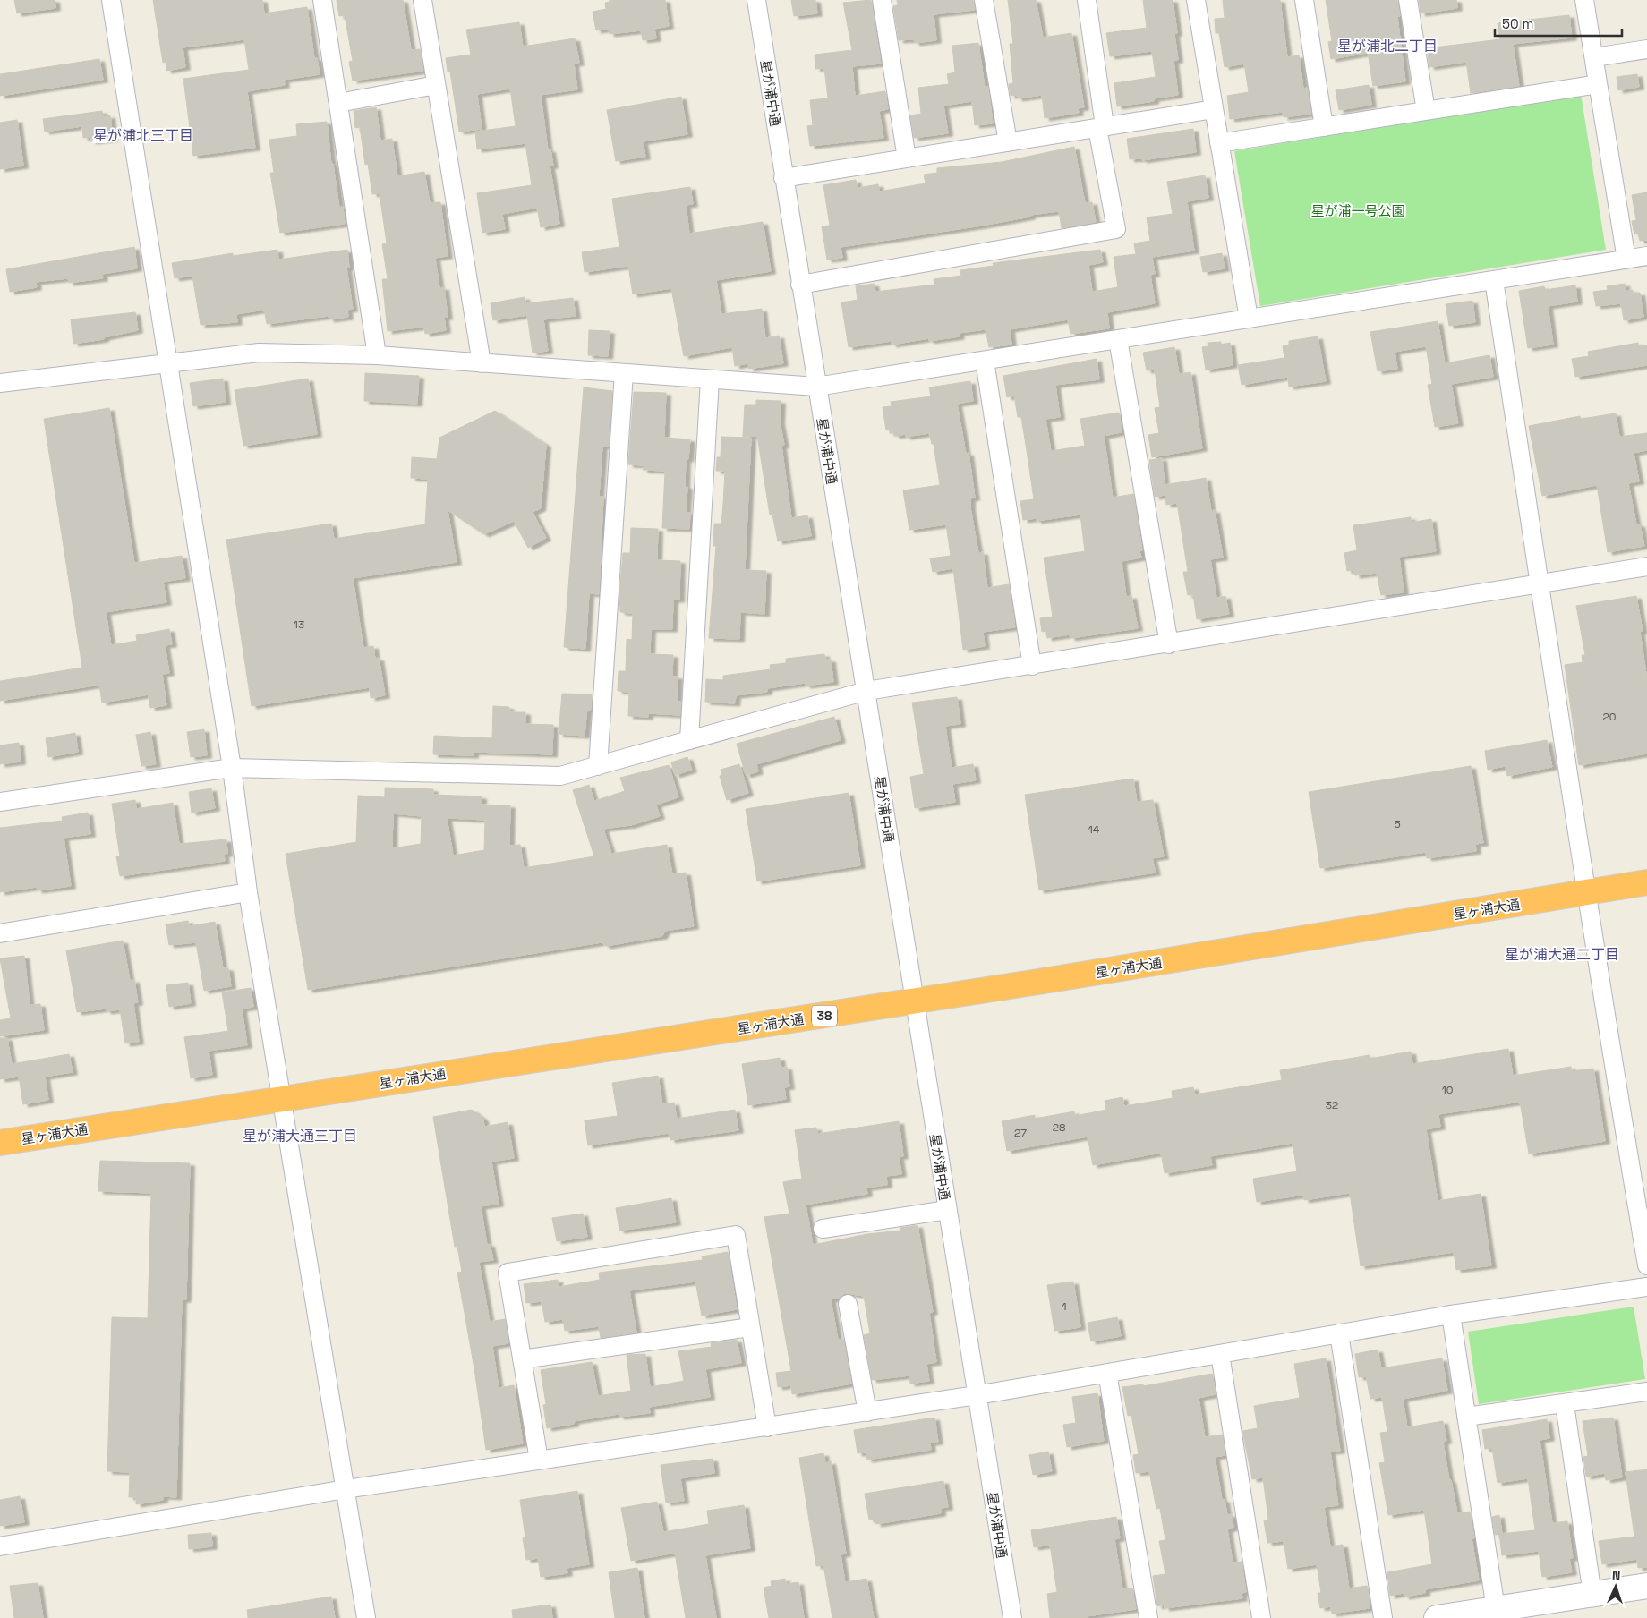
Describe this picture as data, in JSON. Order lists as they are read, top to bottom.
{
  "streets": {
    "highway": ["星ヶ浦大通", "38"],
    "street": ["星が浦中通"]
  },
  "crossings": [
    ["星が浦中通", "星ヶ浦大通"]
  ],
  "districts": [
    "星が浦北二丁目",
    "星が浦北三丁目",
    "星が浦大通二丁目",
    "星が浦大通三丁目"
  ],
  "parks": ["星が浦一号公園"],
  "house_numbers": [
    "13",
    "20",
    "5",
    "14",
    "10",
    "32",
    "28",
    "27",
    "1"
  ],
  "scale_bar": "50 m",
  "north": "top"
}
